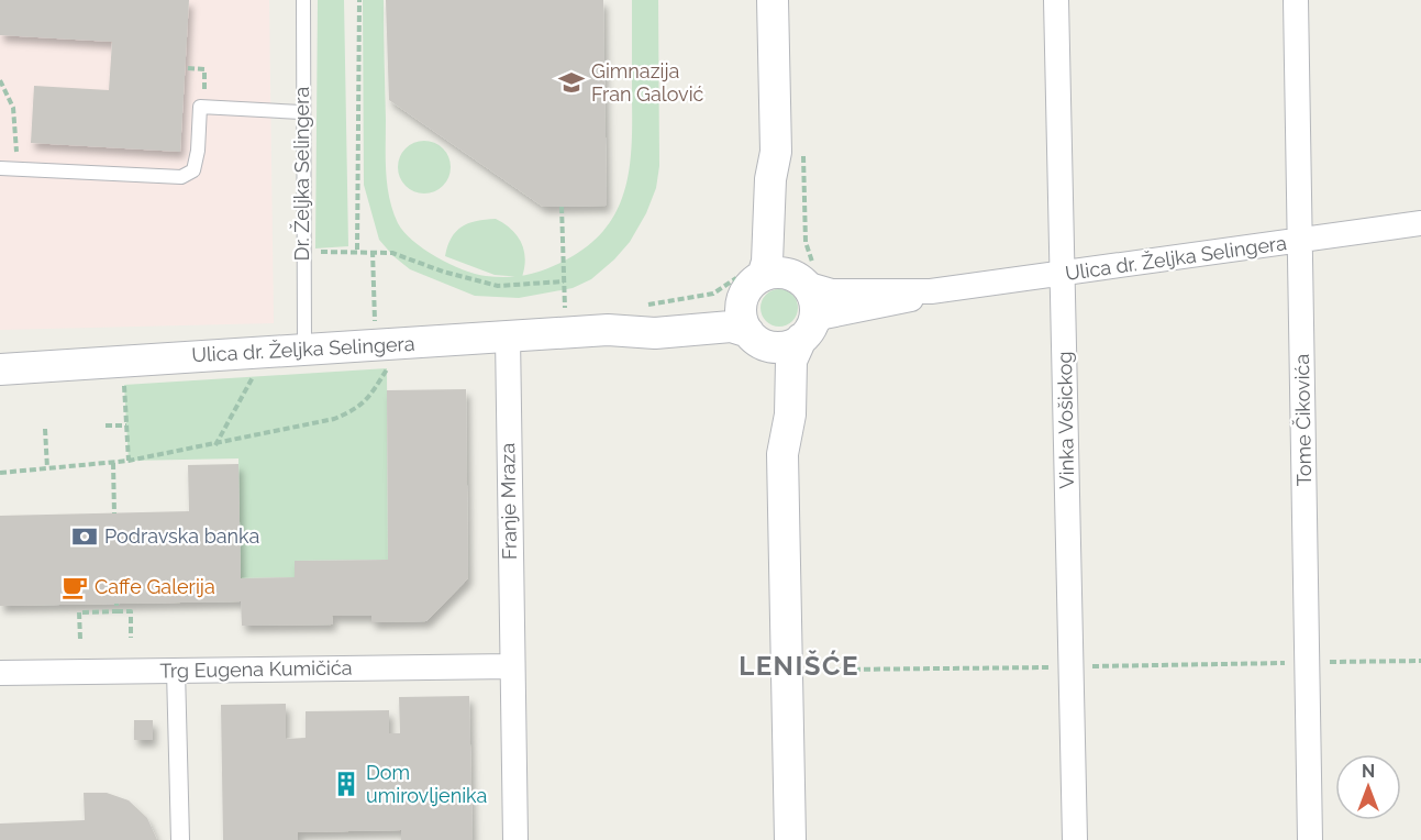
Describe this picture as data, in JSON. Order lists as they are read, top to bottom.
{
  "streets": {
    "street": [
      "Ulica dr. Željka Selingera",
      "Vinka Vošickog",
      "Tome Čikovića",
      "Franje Mraza",
      "Trg Eugena Kumičića"
    ],
    "lane": ["Dr. Željka Selingera"]
  },
  "crossings": [
    ["Dr. Željka Selingera", "Ulica dr. Željka Selingera"],
    ["Ulica dr. Željka Selingera", "Vinka Vošickog"],
    ["Ulica dr. Željka Selingera", "Tome Čikovića"],
    ["Ulica dr. Željka Selingera", "Franje Mraza"],
    ["Franje Mraza", "Trg Eugena Kumičića"]
  ],
  "districts": ["LENIŠĆE"],
  "places": {
    "school or university": ["Gimnazija Fran Galović"],
    "bank": ["Podravska banka"],
    "cafe": ["Caffe Galerija"],
    "building": ["Dom umirovljenika"]
  },
  "north": "top"
}
